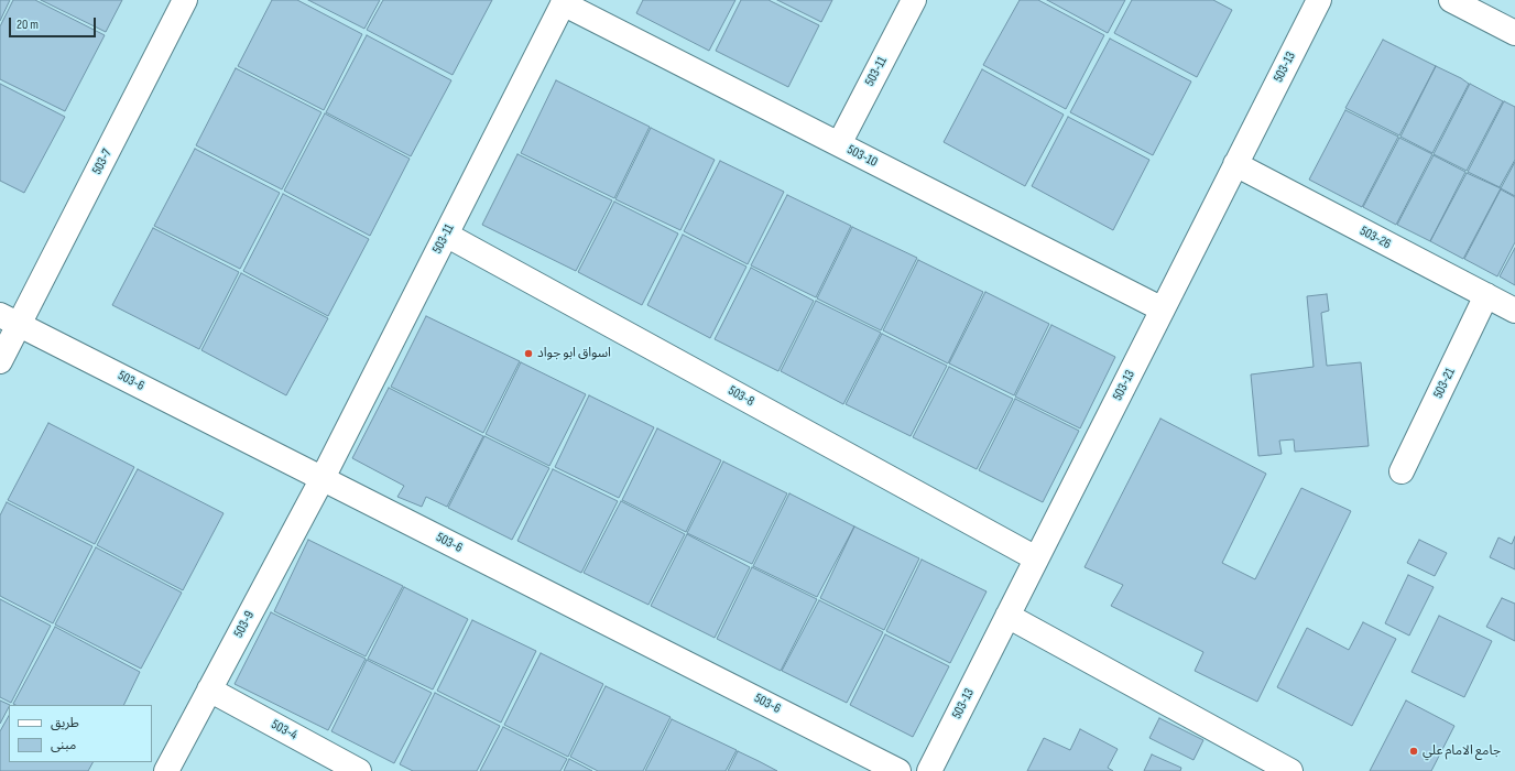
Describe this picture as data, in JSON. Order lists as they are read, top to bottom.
{
  "streets": {
    "street": [
      "503-13",
      "503-11",
      "503-10",
      "503-7",
      "503-26",
      "503-6",
      "503-21",
      "503-8",
      "503-9",
      "503-4"
    ]
  },
  "crossings": [
    ["503-13", "503-10"],
    ["503-13", "503-26"],
    ["503-13", "503-8"],
    ["503-11", "503-10"],
    ["503-11", "503-6"],
    ["503-11", "503-8"],
    ["503-11", "503-9"],
    ["503-7", "503-6"],
    ["503-26", "503-21"],
    ["503-6", "503-9"],
    ["503-9", "503-4"]
  ],
  "places": ["اسواق ابو جواد", "جامع الامام علي"],
  "legend": ["طريق", "مبنى"],
  "scale_bar": "20 m"
}
